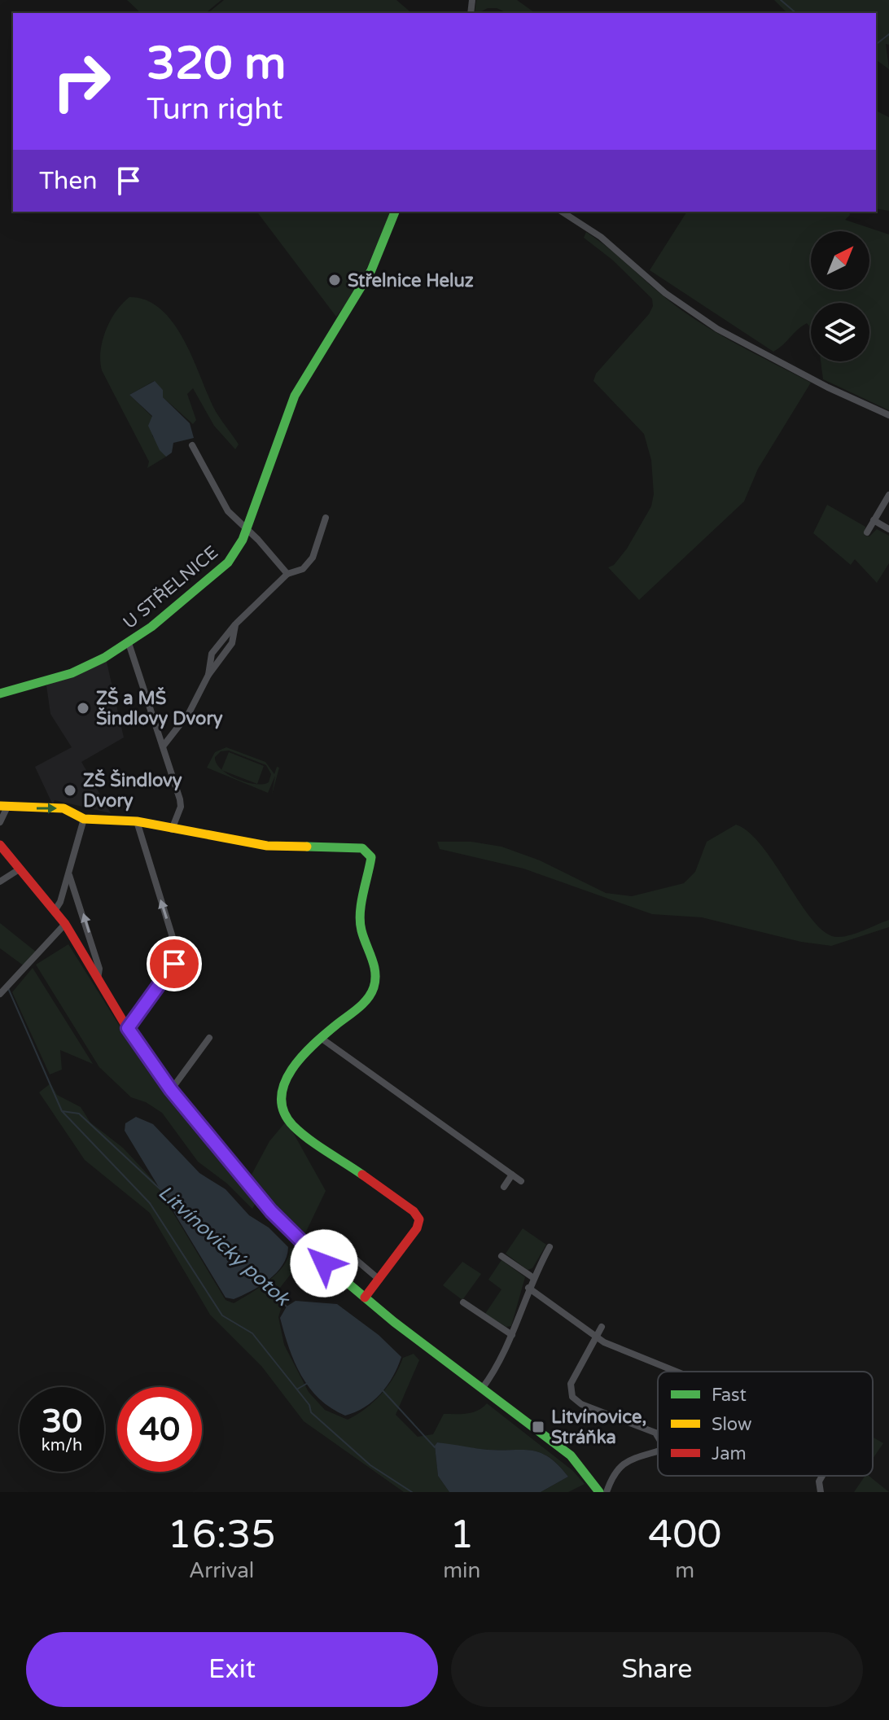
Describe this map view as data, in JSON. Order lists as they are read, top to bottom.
{
  "streets": {
    "street": ["U STŘELNICE"]
  },
  "water": ["Litvínovický potok"],
  "places": {
    "other": ["Střelnice Heluz", "ZŠ a MŠ Šindlovy Dvory", "ZŠ Šindlovy Dvory"],
    "transit": ["Litvínovice, Stráňka"]
  },
  "legend": ["Fast", "Slow", "Jam"],
  "north": "top right",
  "page": {
    "turn": ["320 m", "Turn right"],
    "then": "Then",
    "speed": "30 km/h",
    "limit": "40",
    "eta": [
      "16:35",
      "Arrival",
      "1",
      "min",
      "400",
      "m"
    ],
    "buttons": ["Exit", "Share"]
  }
}
